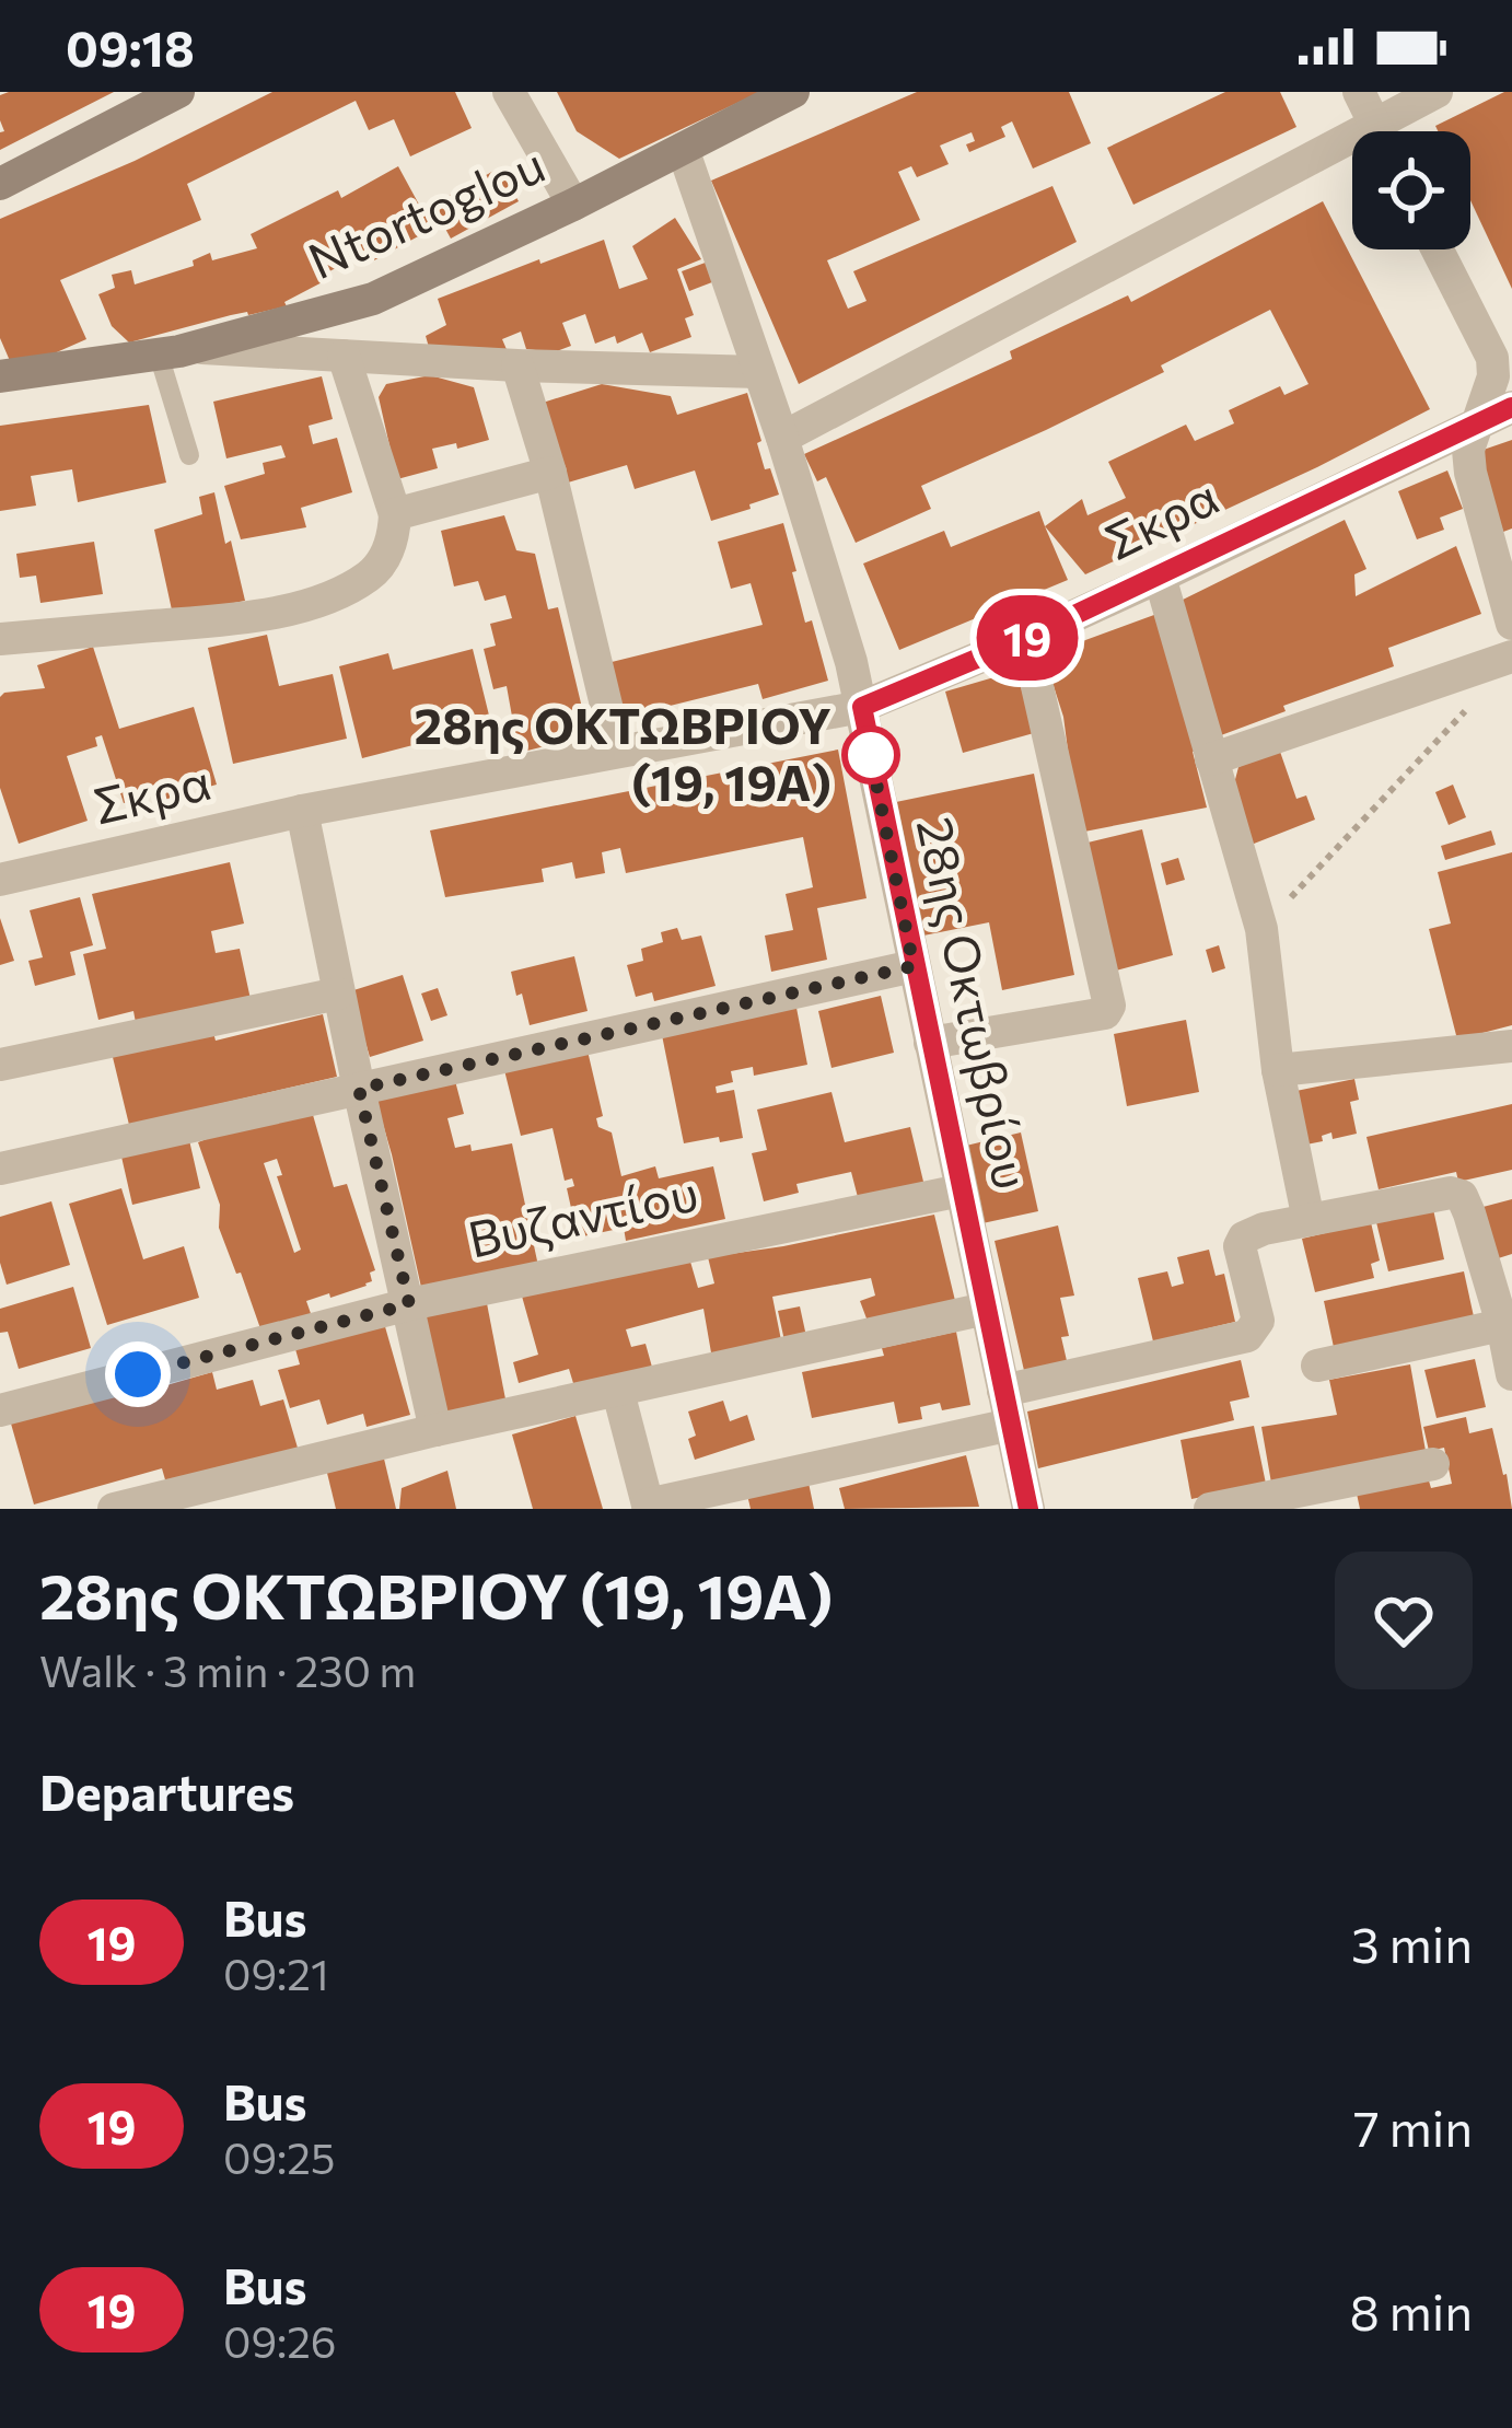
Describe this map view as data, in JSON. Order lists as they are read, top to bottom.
{
  "streets": {
    "main road": ["Ntortoglou"],
    "street": ["Σκρα", "28ης Οκτωβρίου", "Βυζαντίου"]
  },
  "crossings": [
    ["Ntortoglou", "28ης Οκτωβρίου"],
    ["Σκρα", "28ης Οκτωβρίου"],
    ["28ης Οκτωβρίου", "Βυζαντίου"]
  ],
  "places": ["28ης ΟΚΤΩΒΡΙΟΥ (19, 19Α)"],
  "lines": ["bus line 19"],
  "page": {
    "status": "09:18",
    "on_map": "19",
    "heading": [
      ["28ης ΟΚΤΩΒΡΙΟΥ (19, 19Α)", "Walk · 3 min · 230 m"],
      "Departures"
    ],
    "list": [
      {
        "mark": "19",
        "name": "Bus",
        "note": "09:21",
        "value": "3 min"
      },
      {
        "mark": "19",
        "name": "Bus",
        "note": "09:25",
        "value": "7 min"
      },
      {
        "mark": "19",
        "name": "Bus",
        "note": "09:26",
        "value": "8 min"
      }
    ]
  }
}
